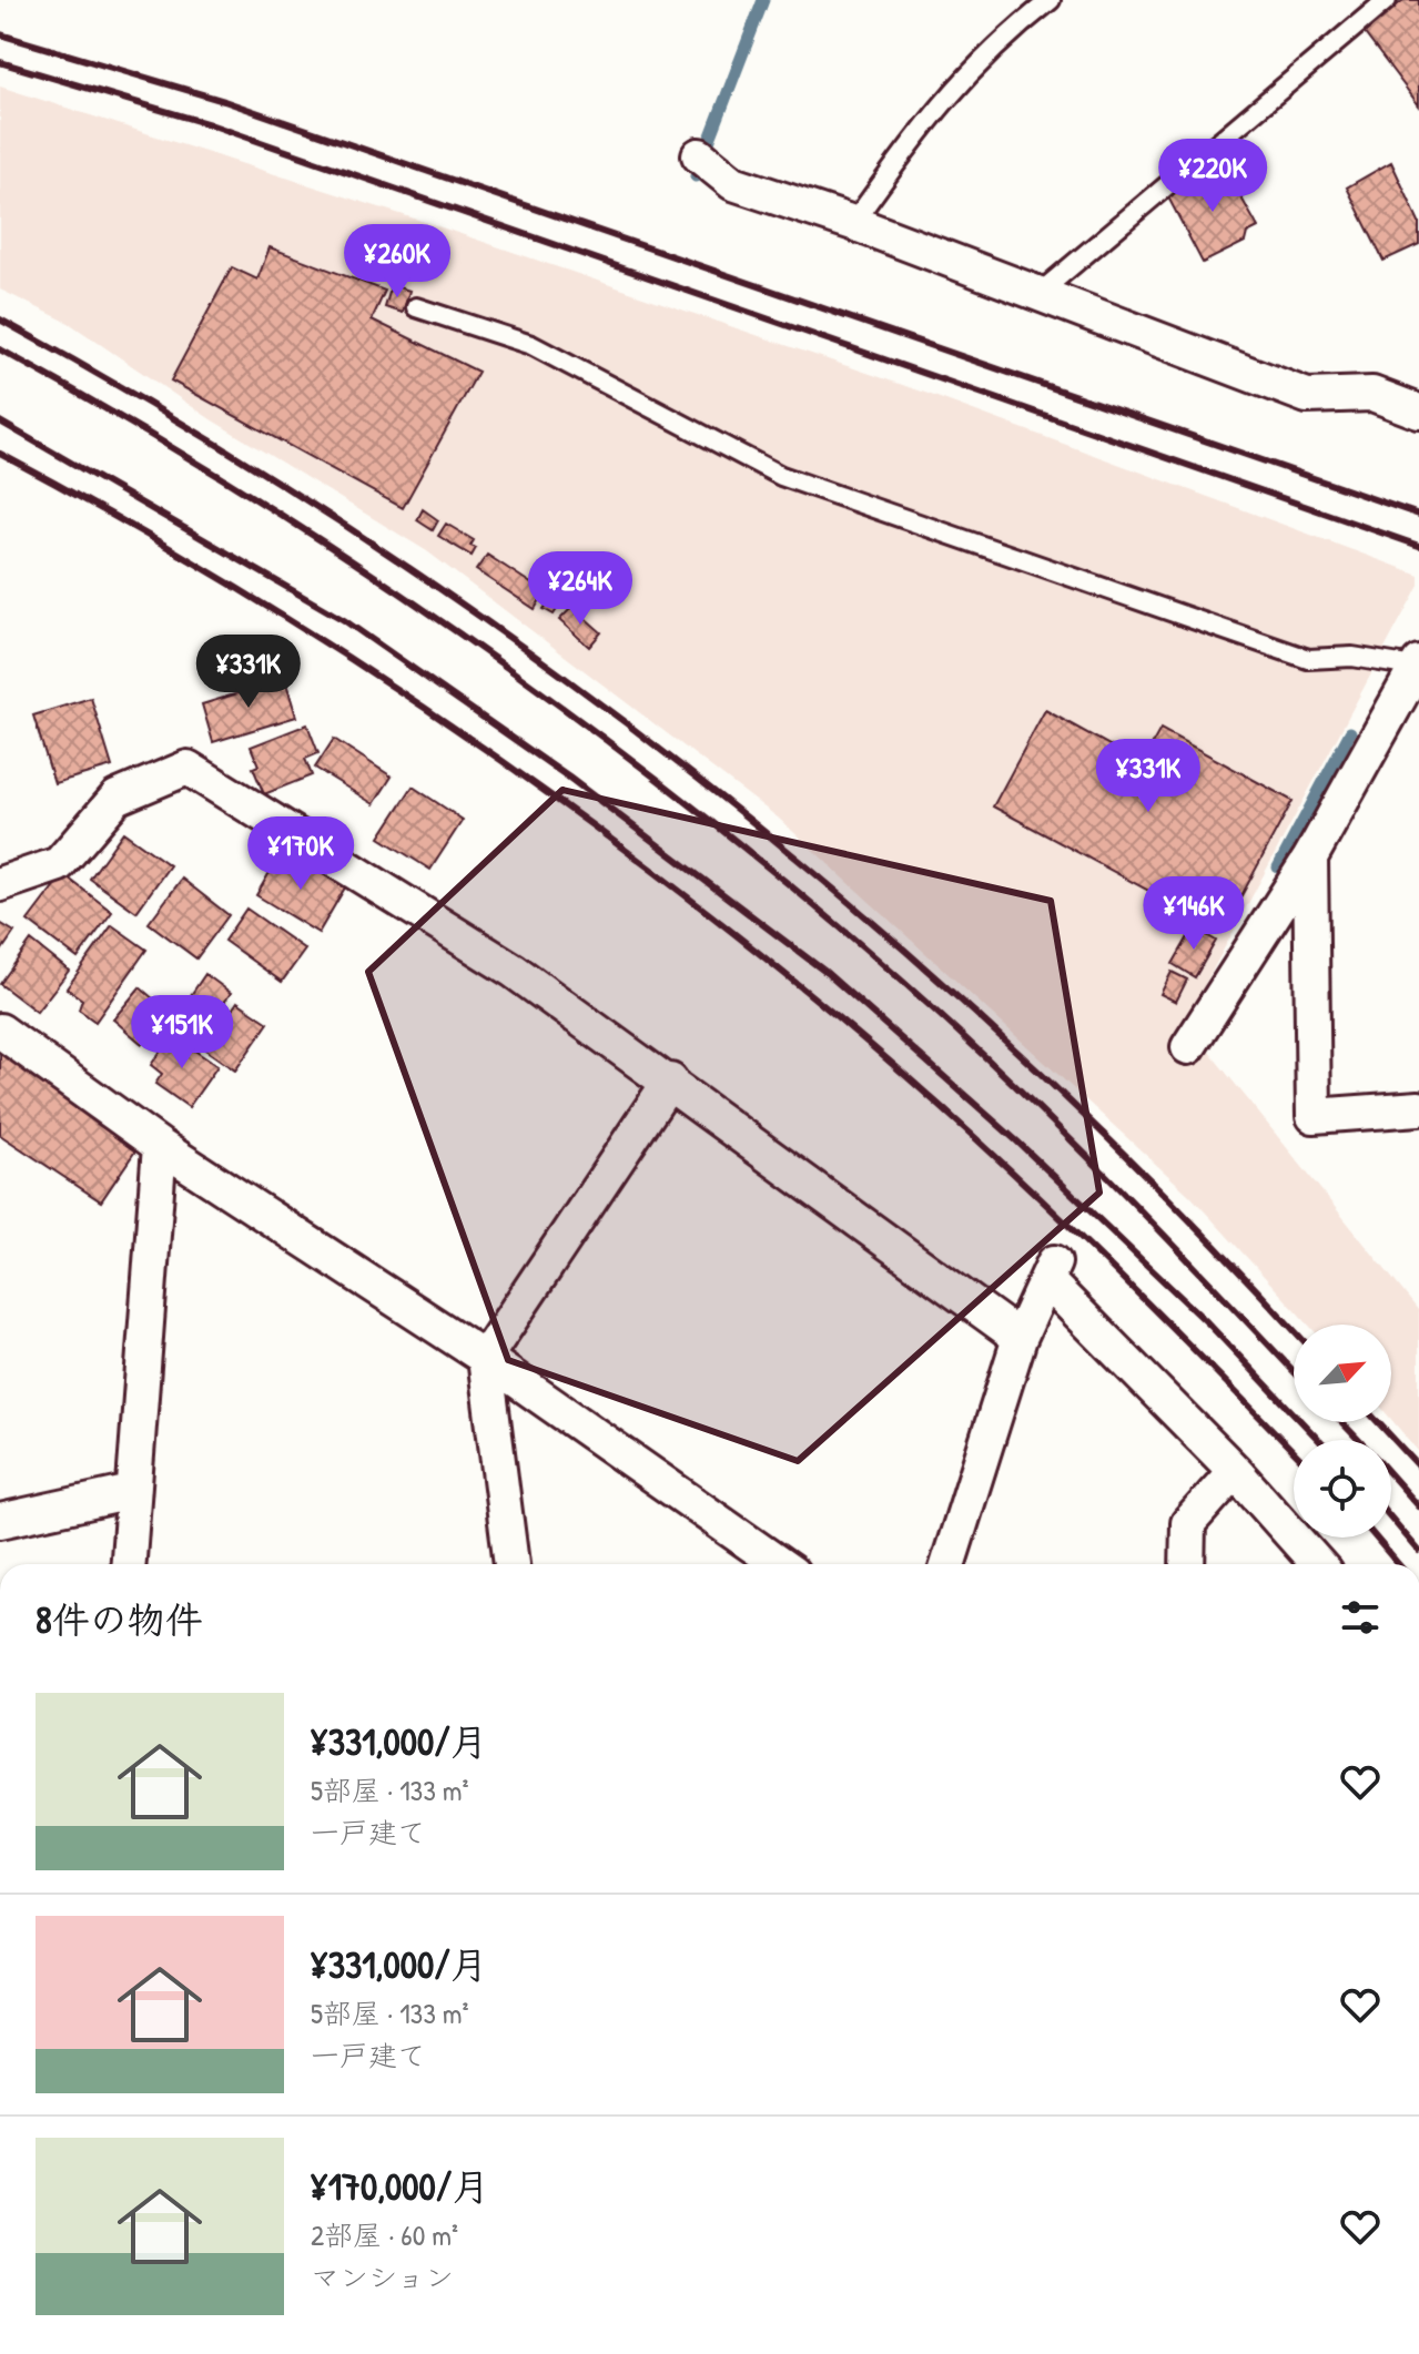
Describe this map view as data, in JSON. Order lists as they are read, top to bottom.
{
  "north": "top right",
  "page": {
    "price": [
      "¥220K",
      "¥260K",
      "¥264K",
      "¥331K",
      "¥331K",
      "¥170K",
      "¥146K",
      "¥151K"
    ],
    "heading": "8件の物件",
    "list": [
      {
        "name": "¥331,000/月",
        "note": "5部屋 · 133 m² · 一戸建て"
      },
      {
        "name": "¥331,000/月",
        "note": "5部屋 · 133 m² · 一戸建て"
      },
      {
        "name": "¥170,000/月",
        "note": "2部屋 · 60 m² · マンション"
      }
    ]
  }
}
